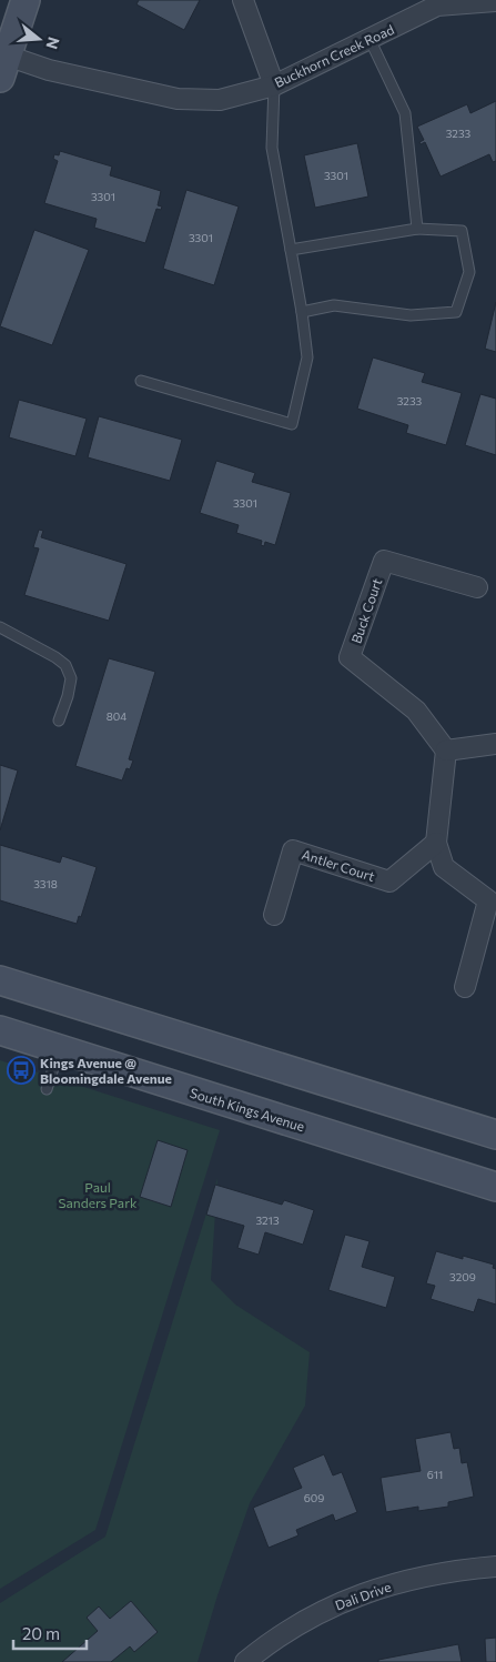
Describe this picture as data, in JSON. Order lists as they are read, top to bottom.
{
  "streets": {
    "main road": ["South Kings Avenue"],
    "street": [
      "Buckhorn Creek Road",
      "Buck Court",
      "Antler Court",
      "Dali Drive"
    ]
  },
  "parks": ["Paul Sanders Park"],
  "places": {
    "bus stop": ["Kings Avenue @ Bloomingdale Avenue"]
  },
  "house_numbers": [
    "3233",
    "3301",
    "3301",
    "3301",
    "3233",
    "3301",
    "804",
    "3318",
    "3213",
    "3209",
    "611",
    "609"
  ],
  "scale_bar": "20 m",
  "north": "right"
}
